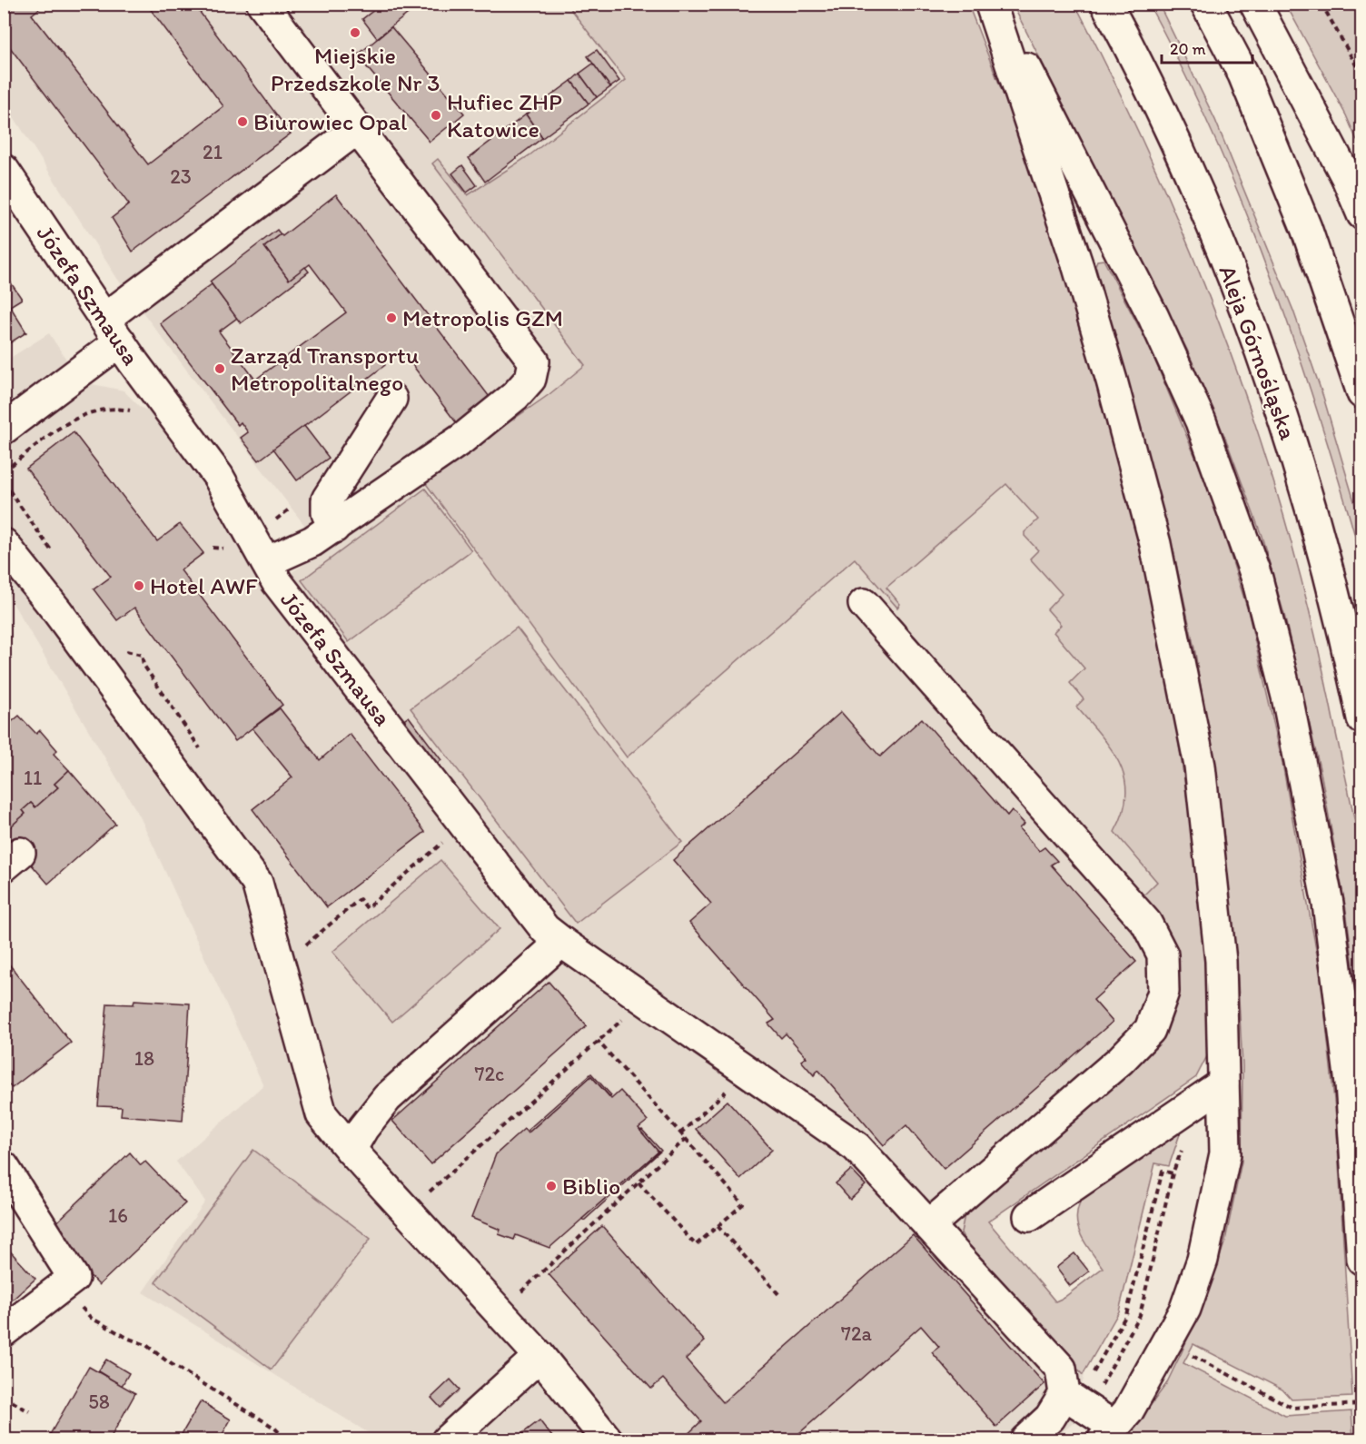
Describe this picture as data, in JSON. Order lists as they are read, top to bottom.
{
  "streets": {
    "main road": ["Józefa Szmausa", "Aleja Górnośląska"]
  },
  "places": [
    "Miejskie Przedszkole Nr 3",
    "Hufiec ZHP Katowice",
    "Biurowiec Opal",
    "Metropolis GZM",
    "Zarząd Transportu Metropolitalnego",
    "Hotel AWF",
    "Biblio"
  ],
  "house_numbers": [
    "21",
    "23",
    "11",
    "18",
    "72c",
    "16",
    "72a",
    "58"
  ],
  "scale_bar": "20 m"
}
